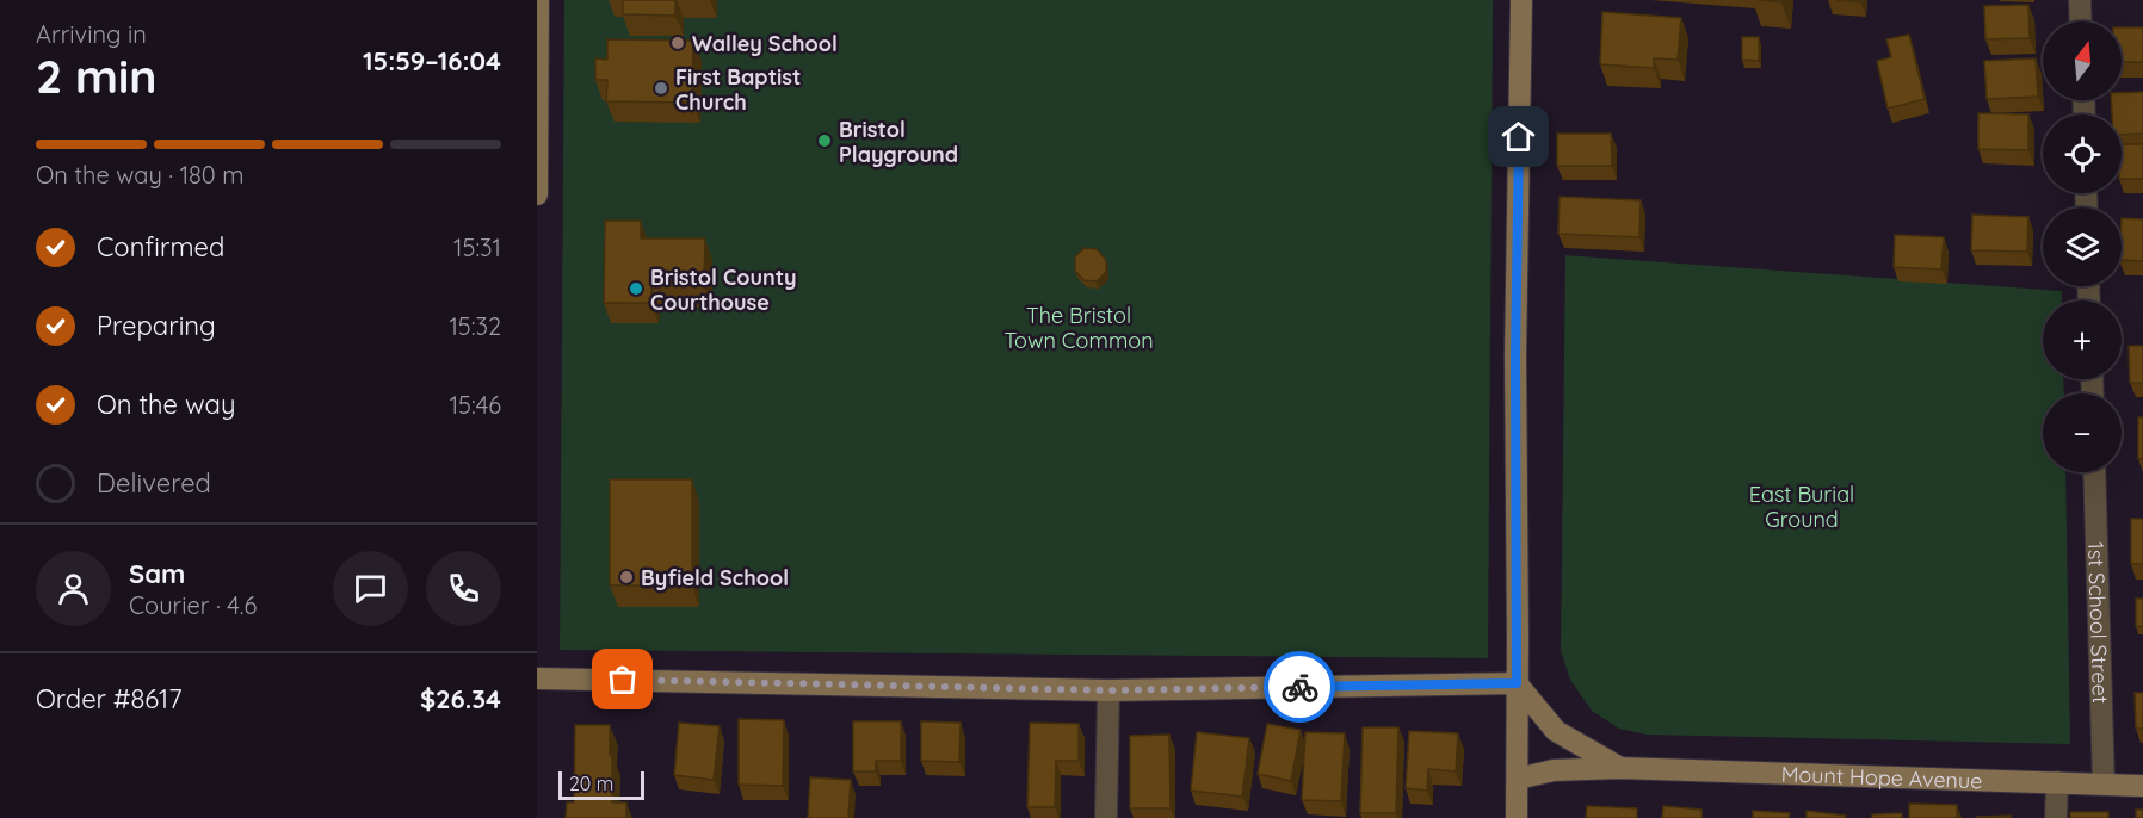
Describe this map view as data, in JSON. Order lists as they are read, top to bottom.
{
  "streets": {
    "street": ["1st School Street", "Mount Hope Avenue"]
  },
  "crossings": [
    ["1st School Street", "Mount Hope Avenue"]
  ],
  "parks": ["The Bristol Town Common", "East Burial Ground"],
  "places": [
    "Walley School",
    "First Baptist Church",
    "Bristol Playground",
    "Bristol County Courthouse",
    "Byfield School"
  ],
  "scale_bar": "20 m",
  "north": "top",
  "page": {
    "heading": ["2 min", "Arriving in", "15:59–16:04"],
    "panel": [
      "Sam",
      "Courier · 4.6",
      "Order #8617",
      "$26.34"
    ],
    "map_buttons": ["+", "−"],
    "bar": "On the way · 180 m",
    "list": [
      ["Confirmed", "15:31"],
      ["Preparing", "15:32"],
      ["On the way", "15:46"],
      "Delivered"
    ],
    "scale": "20 m"
  }
}
